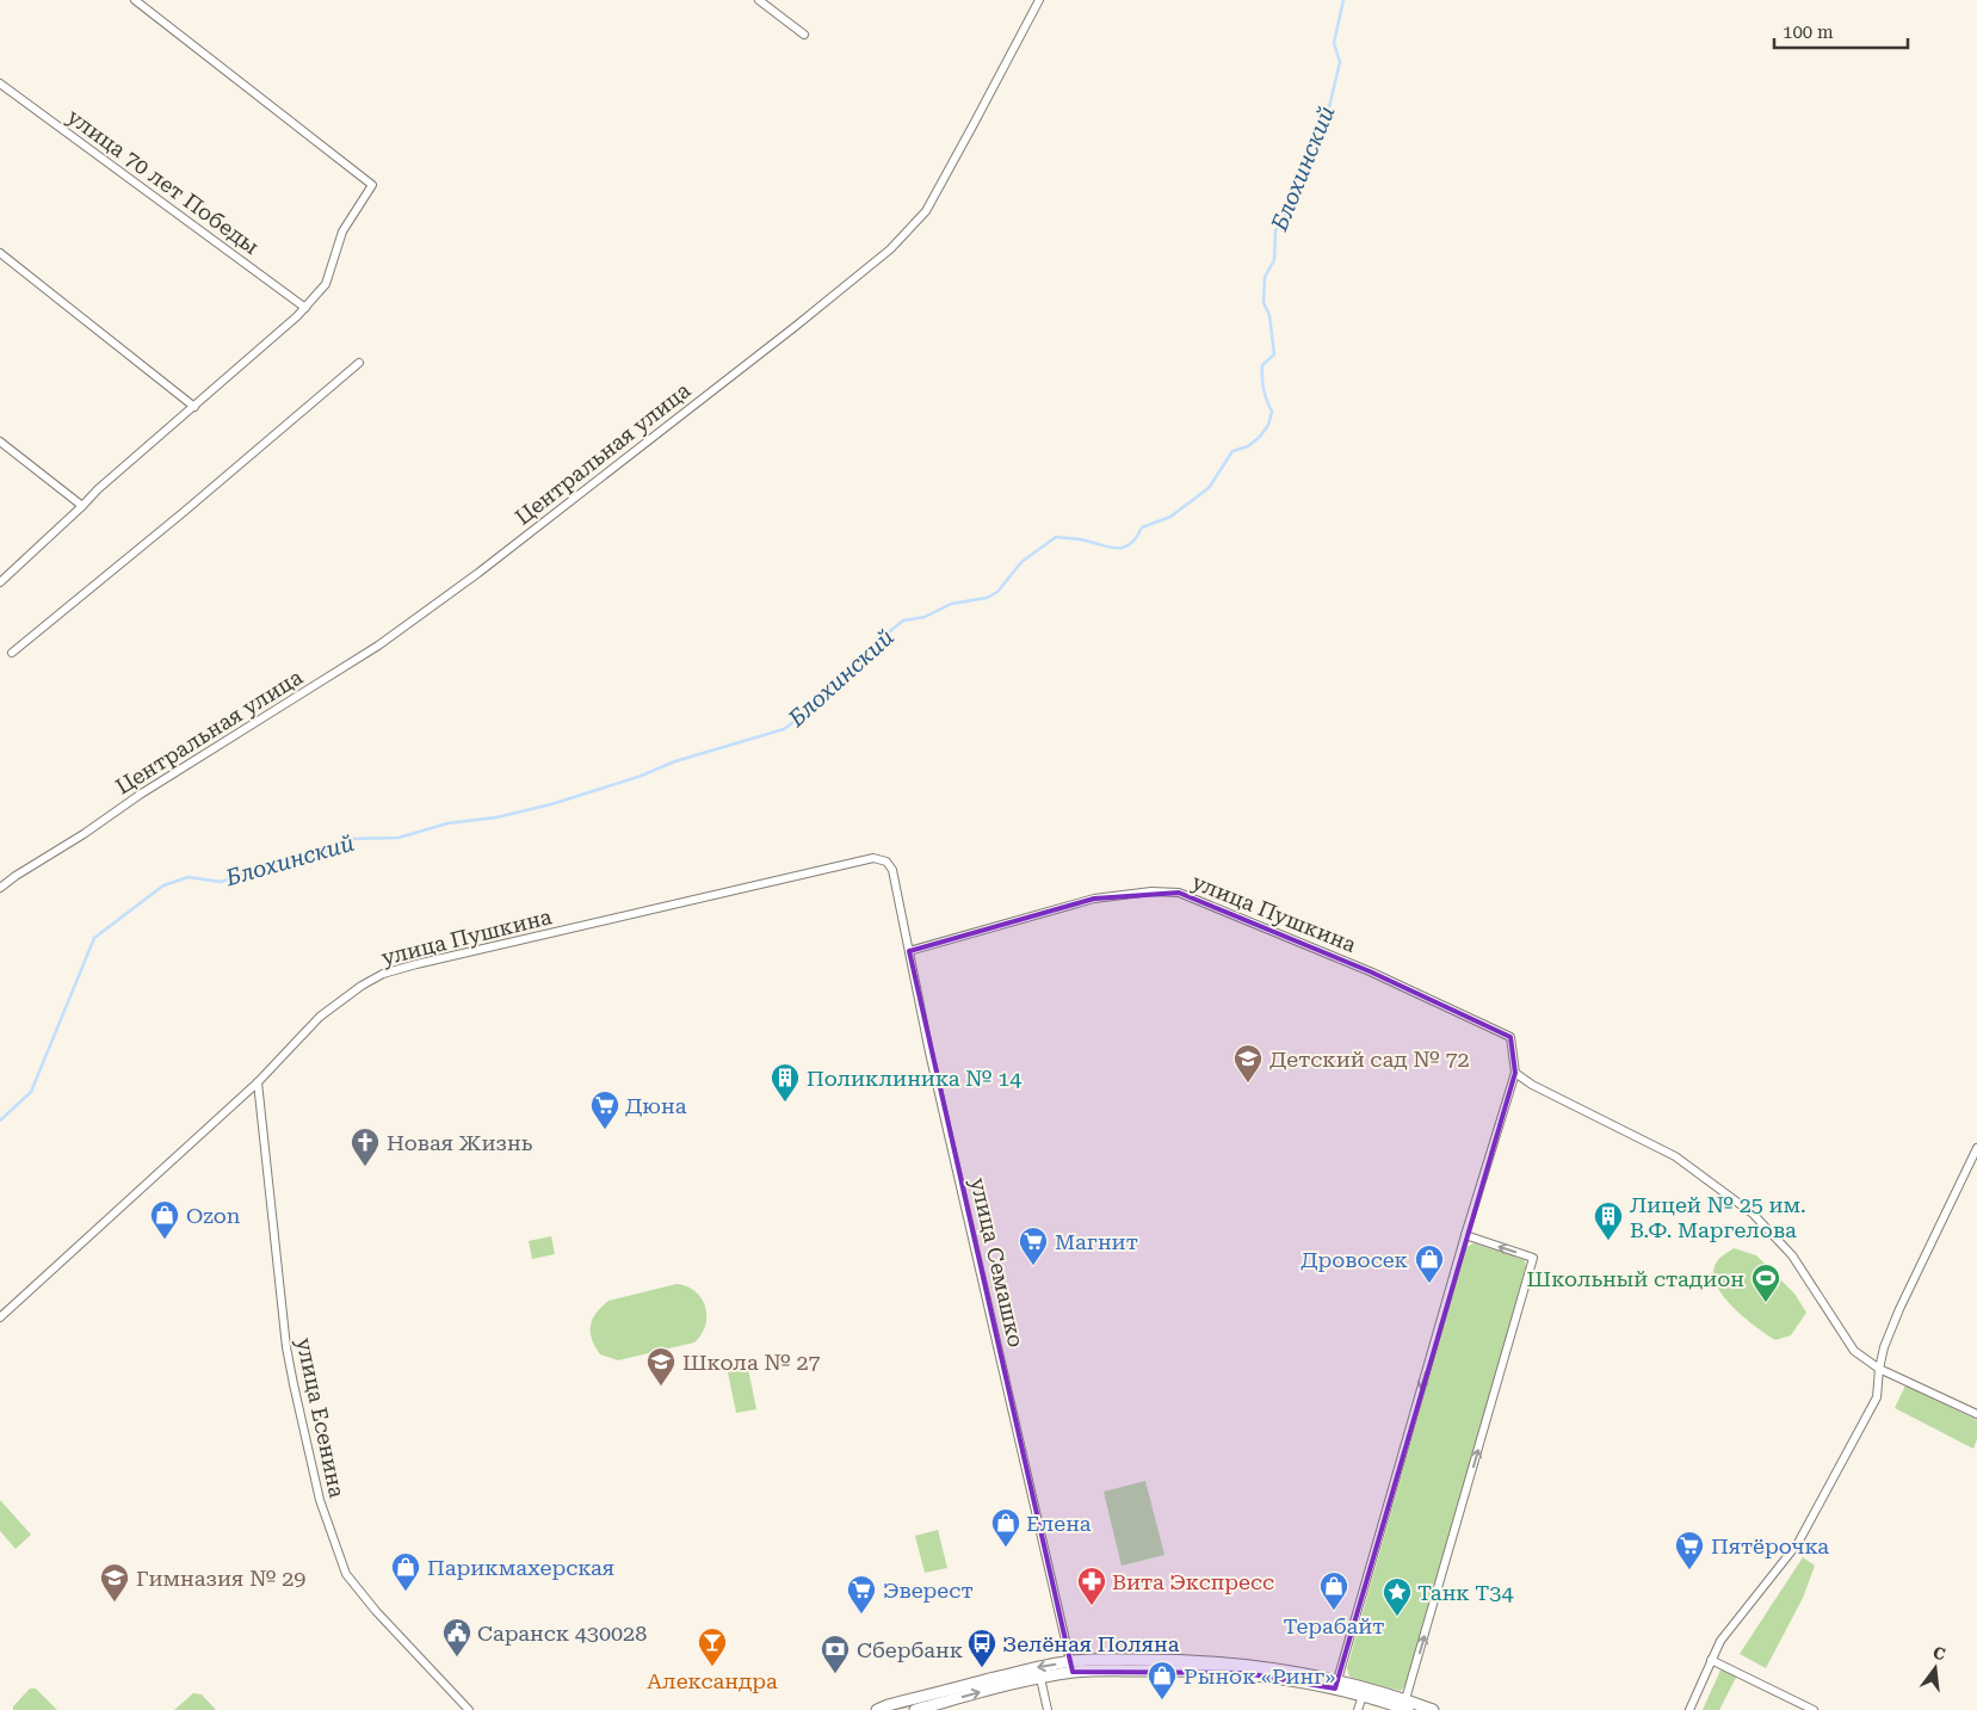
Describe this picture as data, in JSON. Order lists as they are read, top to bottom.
{
  "streets": {
    "street": [
      "улица 70 лет Победы",
      "Центральная улица",
      "улица Пушкина",
      "улица Семашко",
      "улица Есенина"
    ]
  },
  "crossings": [
    ["улица Пушкина", "улица Семашко"],
    ["улица Пушкина", "улица Есенина"]
  ],
  "water": ["Блохинский"],
  "places": {
    "school or university": ["Детский сад № 72", "Школа № 27", "Гимназия № 29"],
    "building": ["Поликлиника № 14", "Лицей № 25 им. В.Ф. Маргелова"],
    "supermarket": [
      "Дюна",
      "Магнит",
      "Пятёрочка",
      "Эверест"
    ],
    "church": ["Новая Жизнь"],
    "shop": [
      "Ozon",
      "Дровосек",
      "Елена",
      "Парикмахерская",
      "Терабайт",
      "Рынок «Ринг»"
    ],
    "sports": ["Школьный стадион"],
    "pharmacy": ["Вита Экспресс"],
    "place": ["Танк T34"],
    "public building": ["Саранск 430028"],
    "bar": ["Александра"],
    "bus stop": ["Зелёная Поляна"],
    "bank": ["Сбербанк"]
  },
  "scale_bar": "100 m",
  "north": "top"
}
